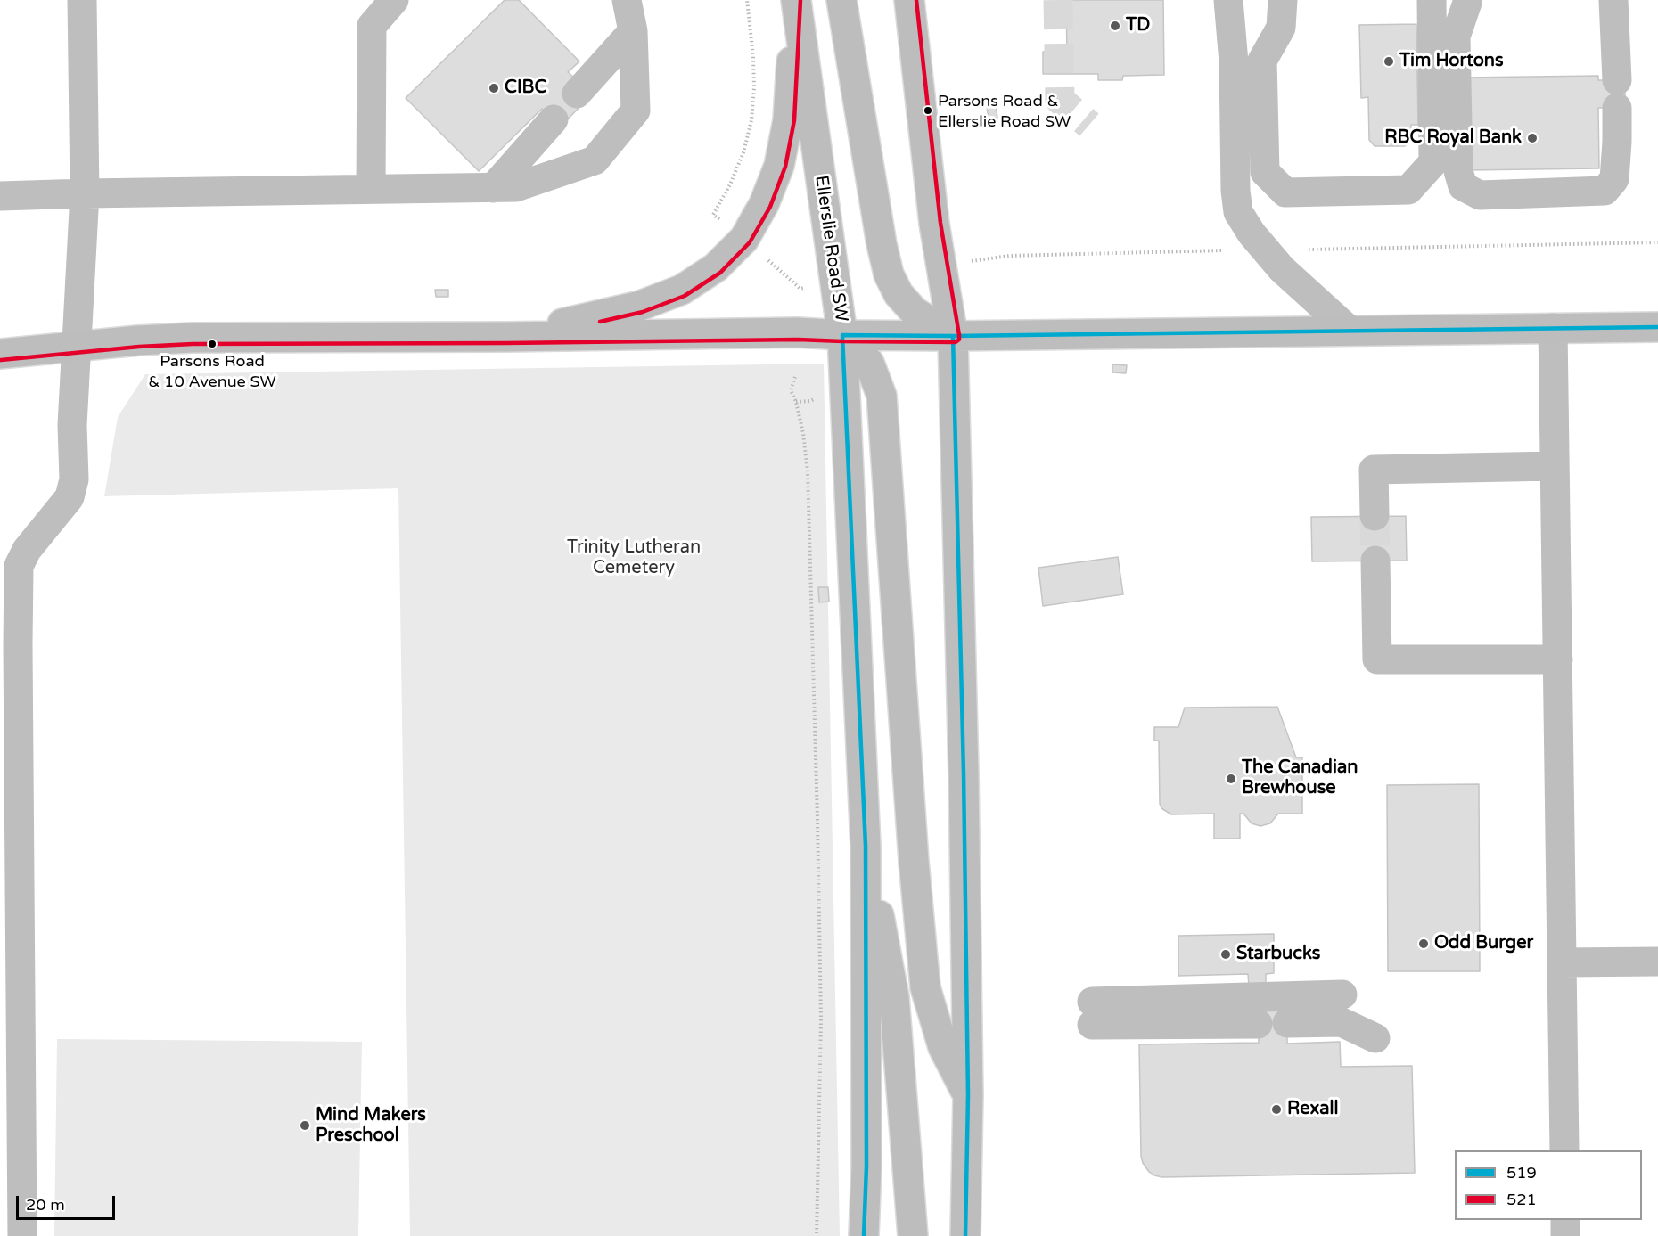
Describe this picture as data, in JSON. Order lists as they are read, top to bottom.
{
  "streets": {
    "main road": ["Ellerslie Road SW"]
  },
  "parks": ["Trinity Lutheran Cemetery"],
  "places": [
    "TD",
    "Tim Hortons",
    "CIBC",
    "Parsons Road & Ellerslie Road SW",
    "RBC Royal Bank",
    "Parsons Road & 10 Avenue SW",
    "The Canadian Brewhouse",
    "Odd Burger",
    "Starbucks",
    "Rexall",
    "Mind Makers Preschool"
  ],
  "lines": ["transit line 521", "transit line 519"],
  "legend": ["519", "521"],
  "scale_bar": "20 m"
}
